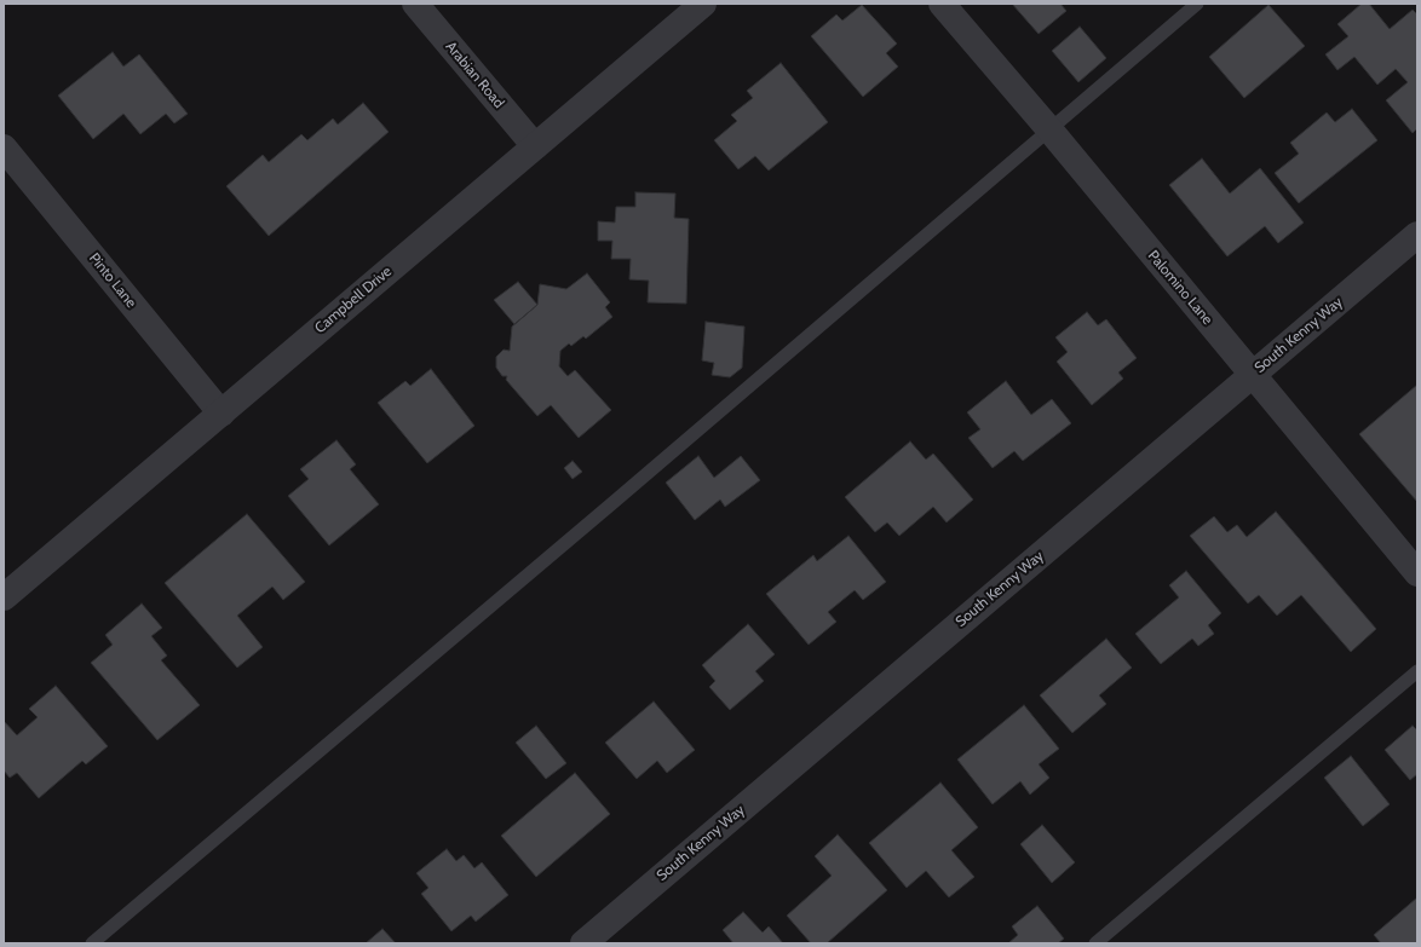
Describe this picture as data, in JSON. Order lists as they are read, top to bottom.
{
  "streets": {
    "street": [
      "Arabian Road",
      "Pinto Lane",
      "Palomino Lane",
      "Campbell Drive",
      "South Kenny Way"
    ]
  },
  "crossings": [
    ["Arabian Road", "Campbell Drive"],
    ["Pinto Lane", "Campbell Drive"],
    ["Palomino Lane", "South Kenny Way"]
  ]
}
